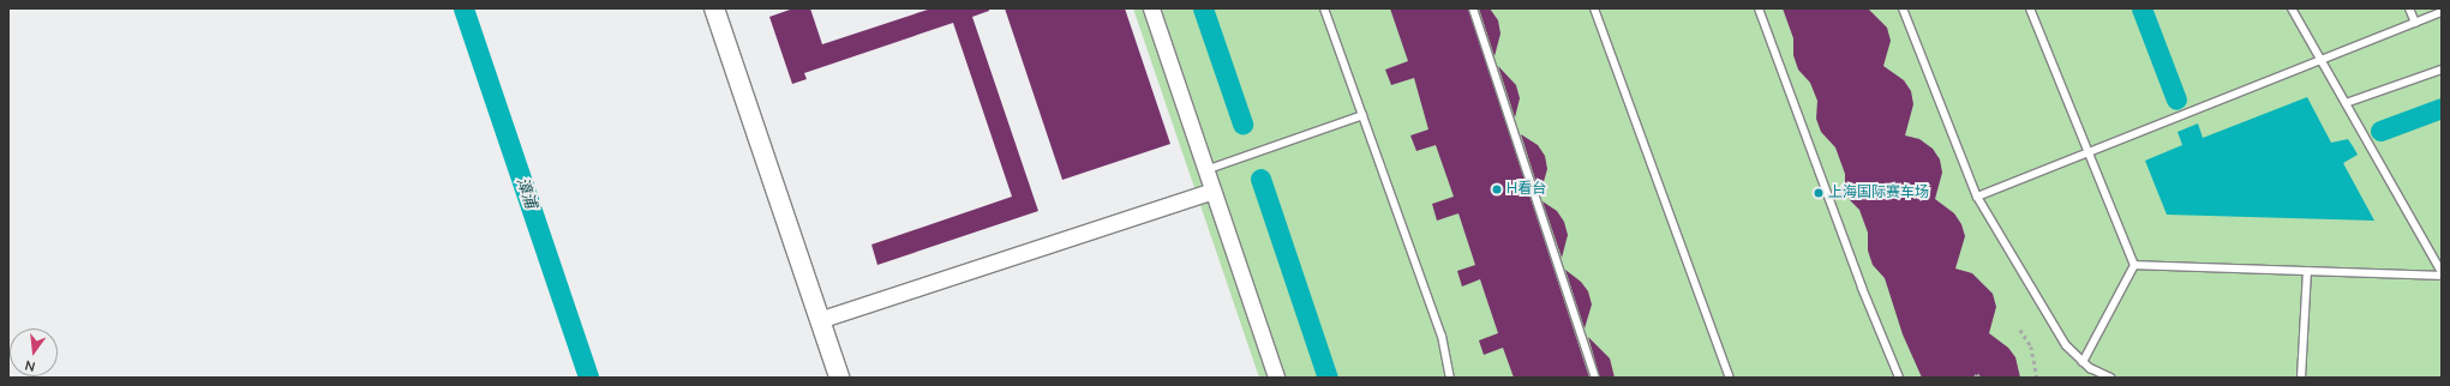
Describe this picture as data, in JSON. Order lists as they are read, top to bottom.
{
  "water": ["漳浦"],
  "places": ["H看台", "上海国际赛车场"],
  "north": "bottom"
}
